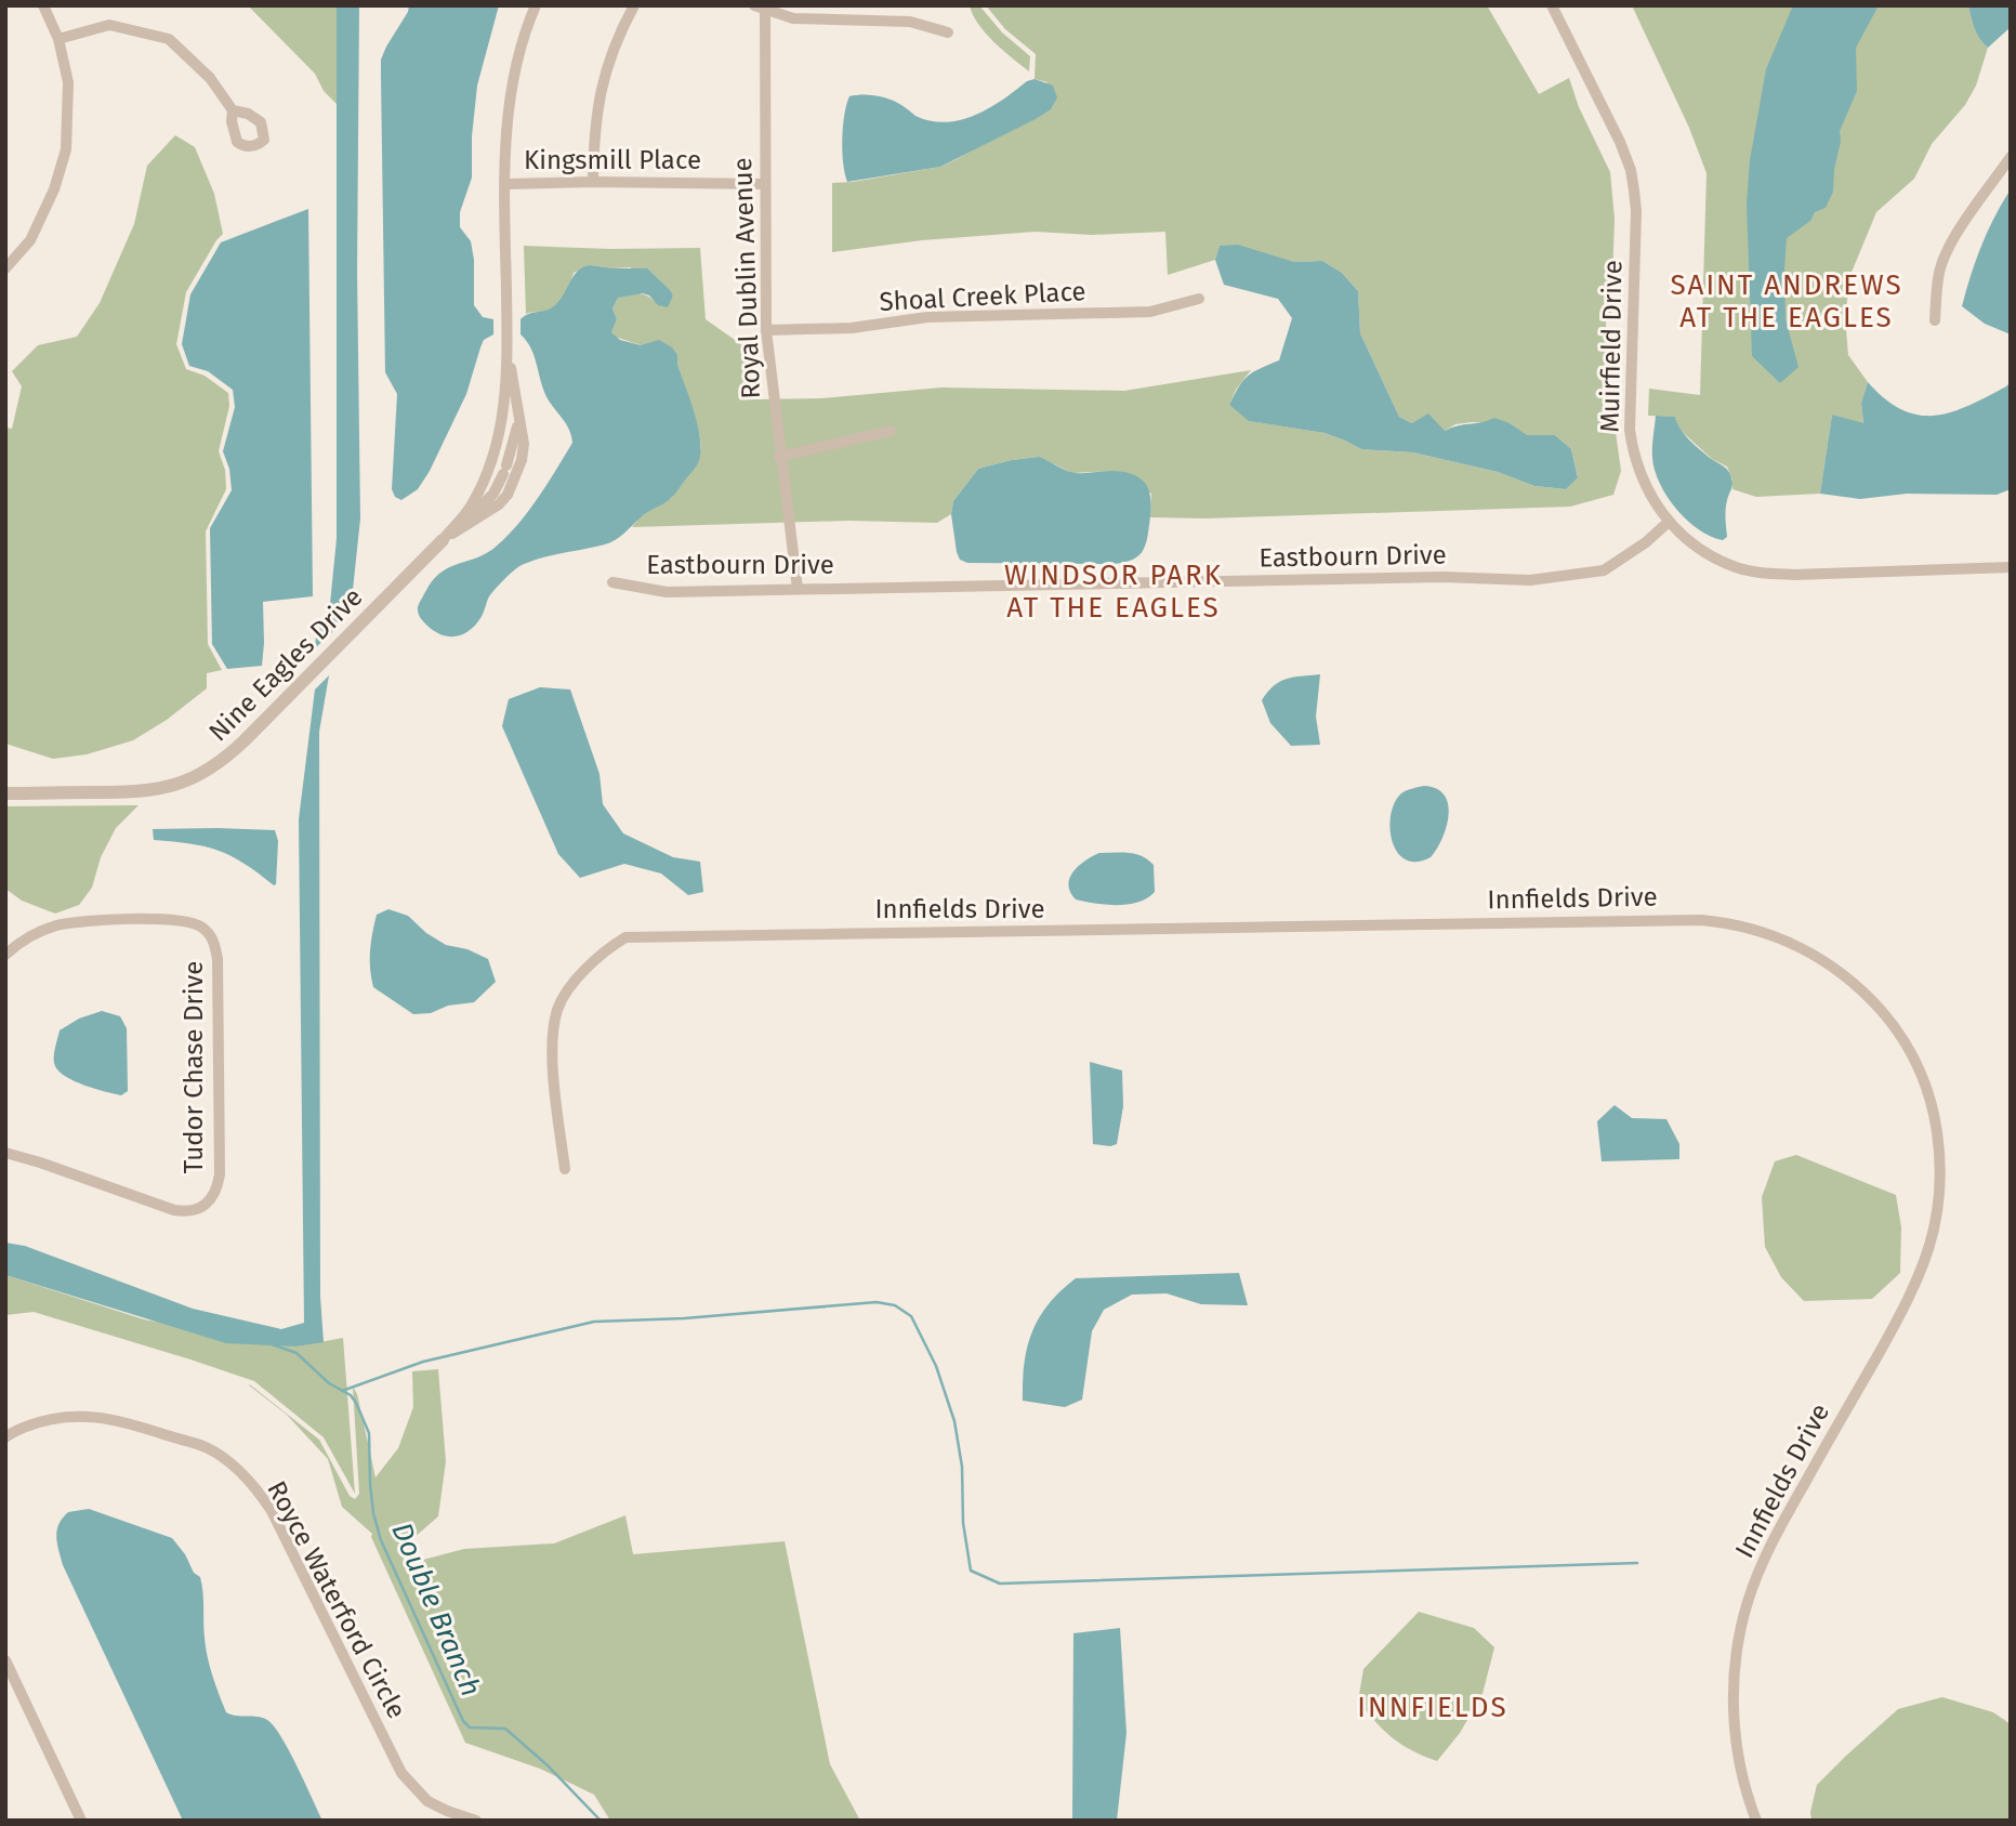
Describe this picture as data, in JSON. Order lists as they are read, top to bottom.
{
  "streets": {
    "street": [
      "Kingsmill Place",
      "Royal Dublin Avenue",
      "Shoal Creek Place",
      "Muirfield Drive",
      "Eastbourn Drive",
      "Nine Eagles Drive",
      "Innfields Drive",
      "Tudor Chase Drive",
      "Royce Waterford Circle"
    ]
  },
  "crossings": [
    ["Kingsmill Place", "Royal Dublin Avenue"],
    ["Kingsmill Place", "Nine Eagles Drive"],
    ["Royal Dublin Avenue", "Shoal Creek Place"],
    ["Royal Dublin Avenue", "Eastbourn Drive"],
    ["Muirfield Drive", "Eastbourn Drive"]
  ],
  "districts": ["SAINT ANDREWS AT THE EAGLES", "WINDSOR PARK AT THE EAGLES", "INNFIELDS"],
  "water": ["Double Branch"]
}
